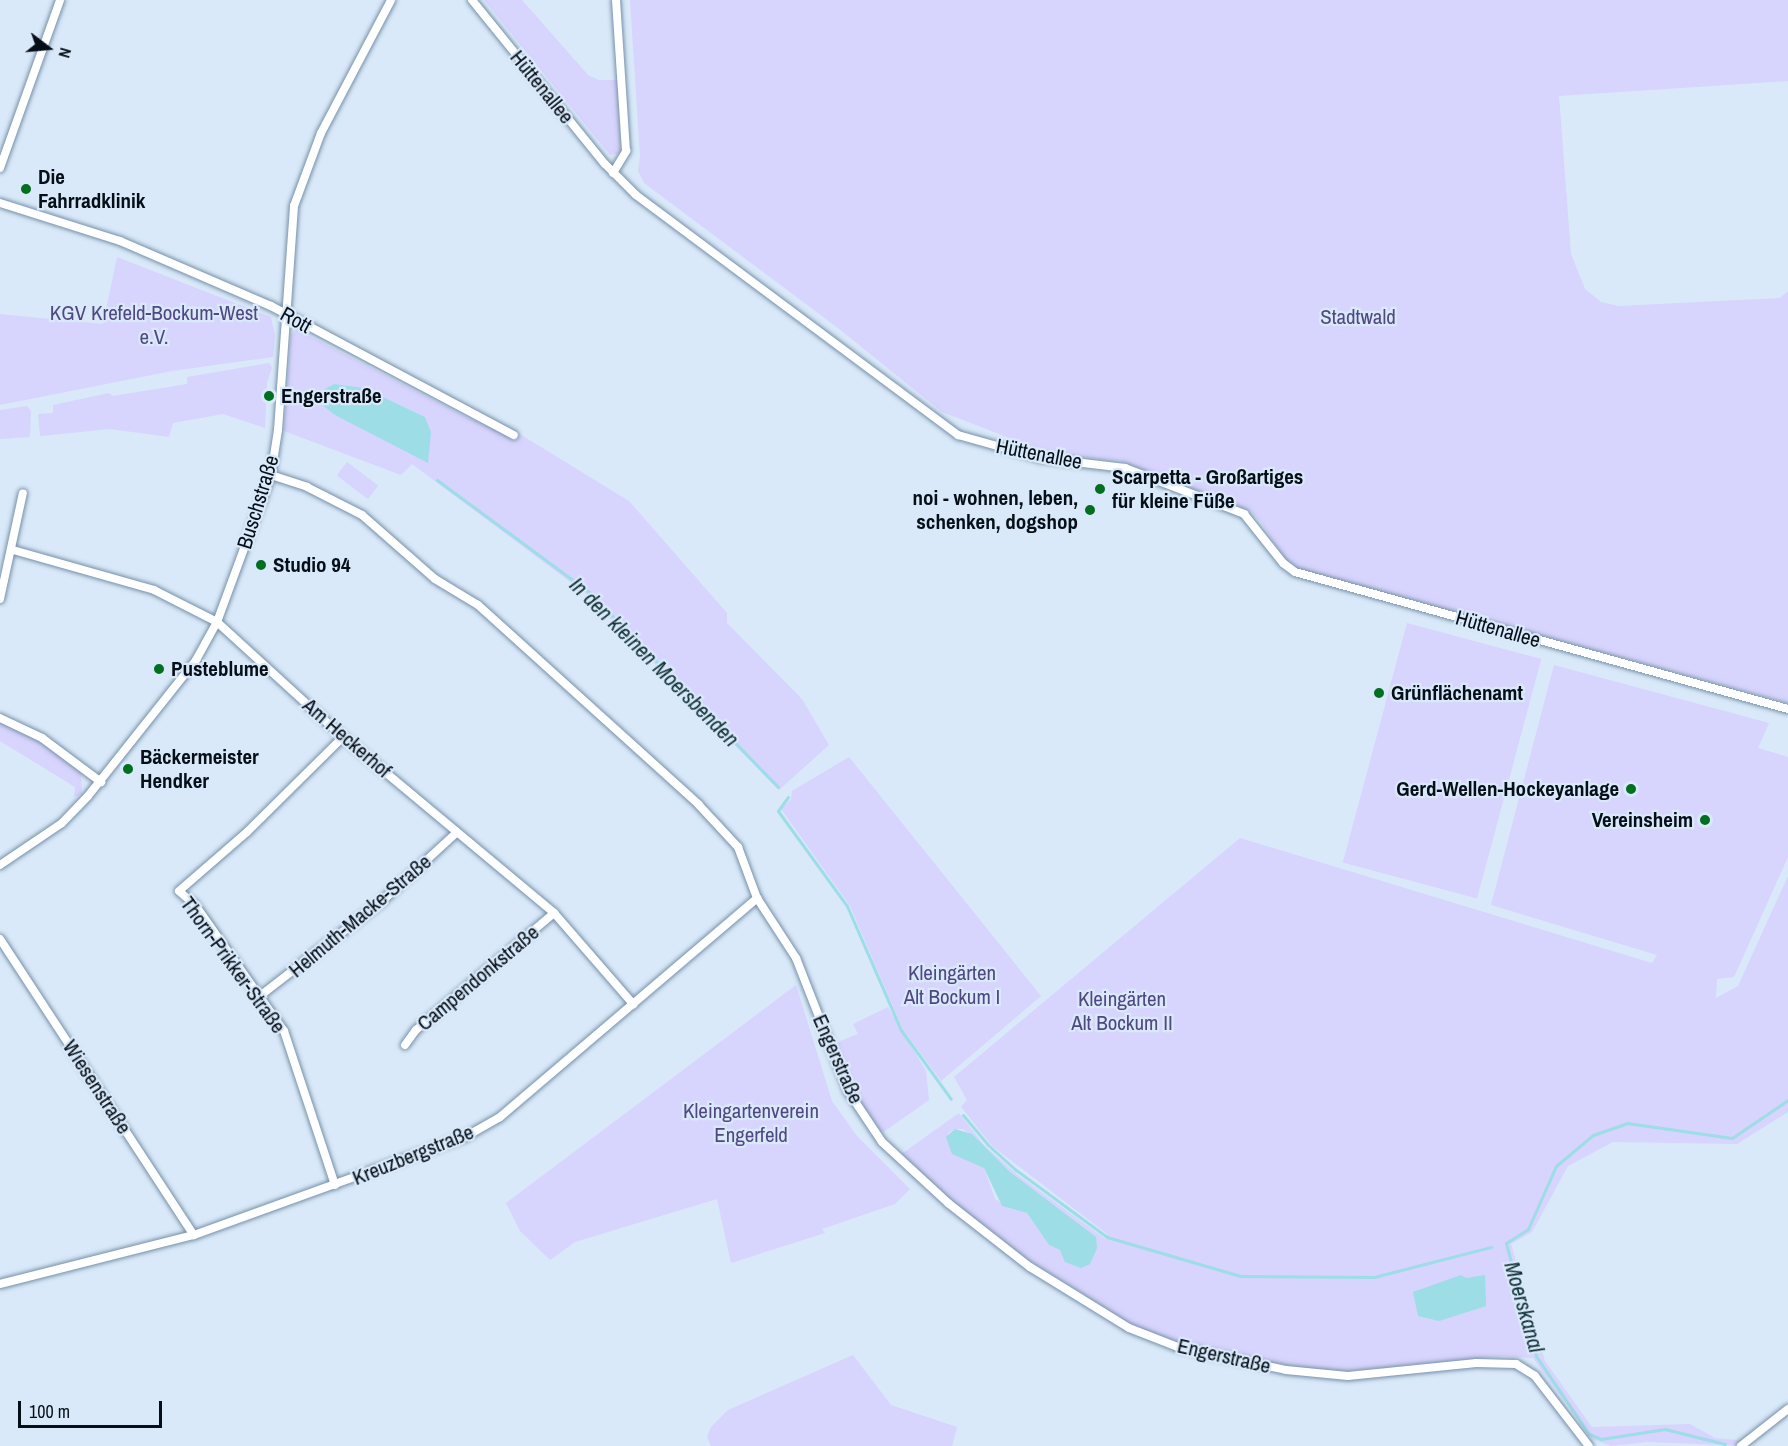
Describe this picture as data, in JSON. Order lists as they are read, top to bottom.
{
  "streets": {
    "street": [
      "Hüttenallee",
      "Rott",
      "Buschstraße",
      "Am Heckerhof",
      "Helmuth-Macke-Straße",
      "Thorn-Prikker-Straße",
      "Campendonkstraße",
      "Engerstraße",
      "Wiesenstraße",
      "Kreuzbergstraße"
    ]
  },
  "crossings": [
    ["Rott", "Buschstraße"],
    ["Buschstraße", "Am Heckerhof"],
    ["Buschstraße", "Engerstraße"],
    ["Am Heckerhof", "Helmuth-Macke-Straße"],
    ["Am Heckerhof", "Thorn-Prikker-Straße"],
    ["Am Heckerhof", "Campendonkstraße"],
    ["Am Heckerhof", "Kreuzbergstraße"],
    ["Helmuth-Macke-Straße", "Thorn-Prikker-Straße"],
    ["Thorn-Prikker-Straße", "Kreuzbergstraße"],
    ["Engerstraße", "Kreuzbergstraße"],
    ["Wiesenstraße", "Kreuzbergstraße"]
  ],
  "water": ["In den kleinen Moersbenden", "Moerskanal"],
  "parks": [
    "KGV Krefeld-Bockum-West e.V.",
    "Stadtwald",
    "Kleingärten Alt Bockum I",
    "Kleingärten Alt Bockum II",
    "Kleingartenverein Engerfeld"
  ],
  "places": [
    "Die Fahrradklinik",
    "Engerstraße",
    "Scarpetta - Großartiges für kleine Füße",
    "noi - wohnen, leben, schenken, dogshop",
    "Studio 94",
    "Pusteblume",
    "Grünflächenamt",
    "Bäckermeister Hendker",
    "Gerd-Wellen-Hockeyanlage",
    "Vereinsheim"
  ],
  "scale_bar": "100 m",
  "north": "right"
}
